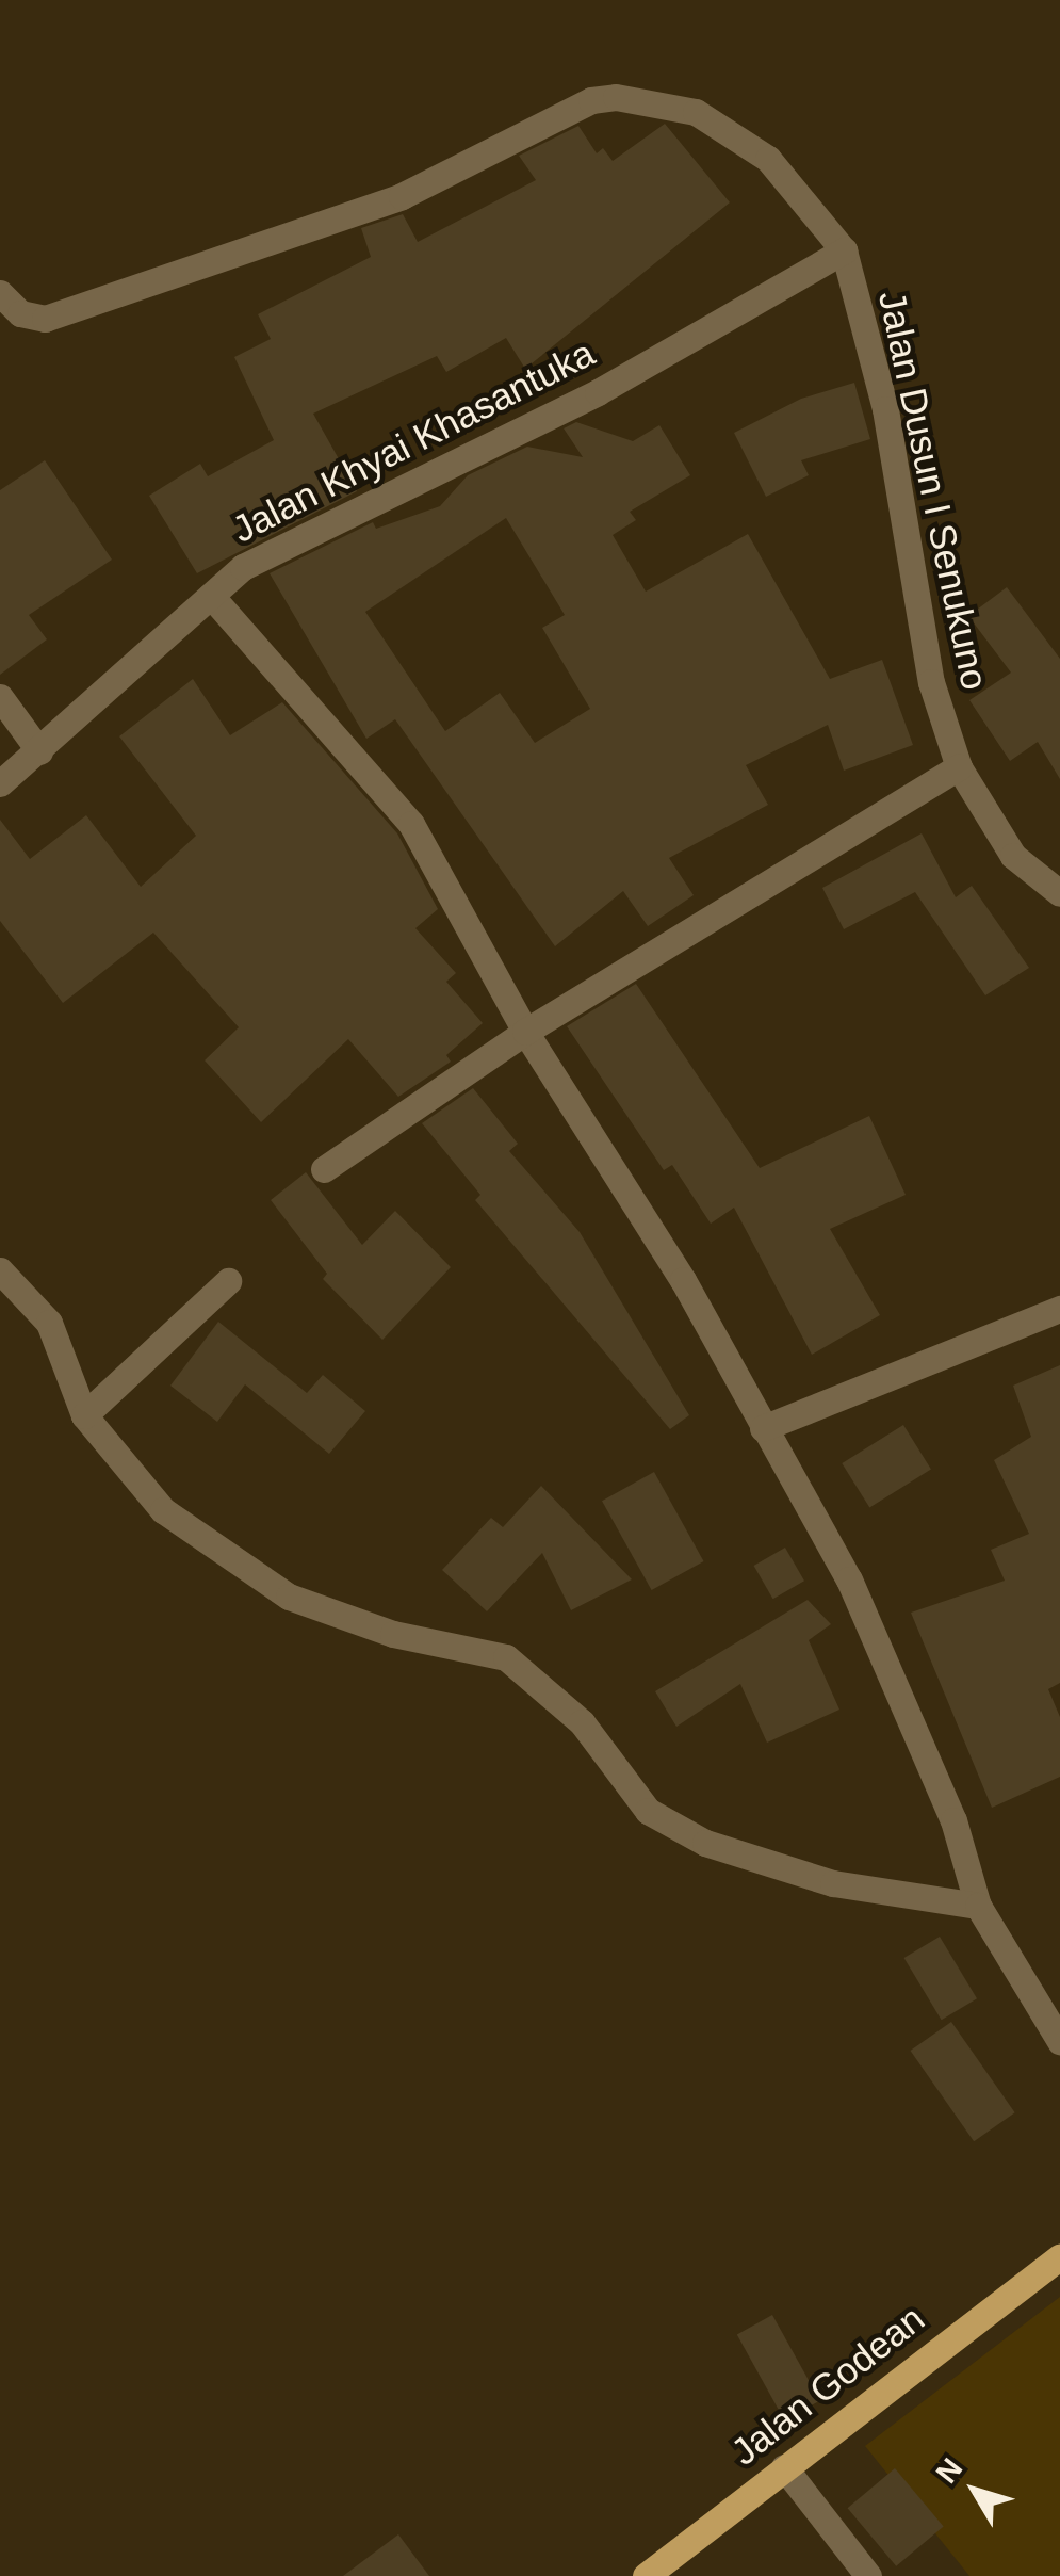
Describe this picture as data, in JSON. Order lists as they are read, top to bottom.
{
  "streets": {
    "main road": ["Jalan Godean"],
    "street": ["Jalan Khyai Khasantuka", "Jalan Dusun I Senukuno"]
  },
  "crossings": [
    ["Jalan Khyai Khasantuka", "Jalan Dusun I Senukuno"]
  ],
  "north": "top left"
}
